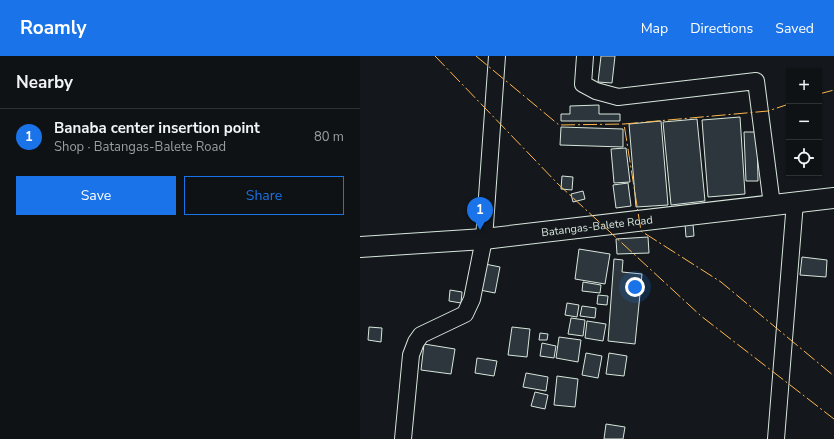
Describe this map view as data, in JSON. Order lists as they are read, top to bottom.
{
  "streets": {
    "main road": ["Batangas-Balete Road"]
  },
  "page": {
    "header": "Roamly",
    "nav": ["Map", "Directions", "Saved"],
    "heading": "Nearby",
    "map_buttons": ["+", "−"],
    "list": [
      {
        "mark": "1",
        "name": "Banaba center insertion point",
        "note": "Shop · Batangas-Balete Road",
        "value": "80 m"
      }
    ],
    "buttons": ["Save", "Share"],
    "pins": "1"
  }
}
